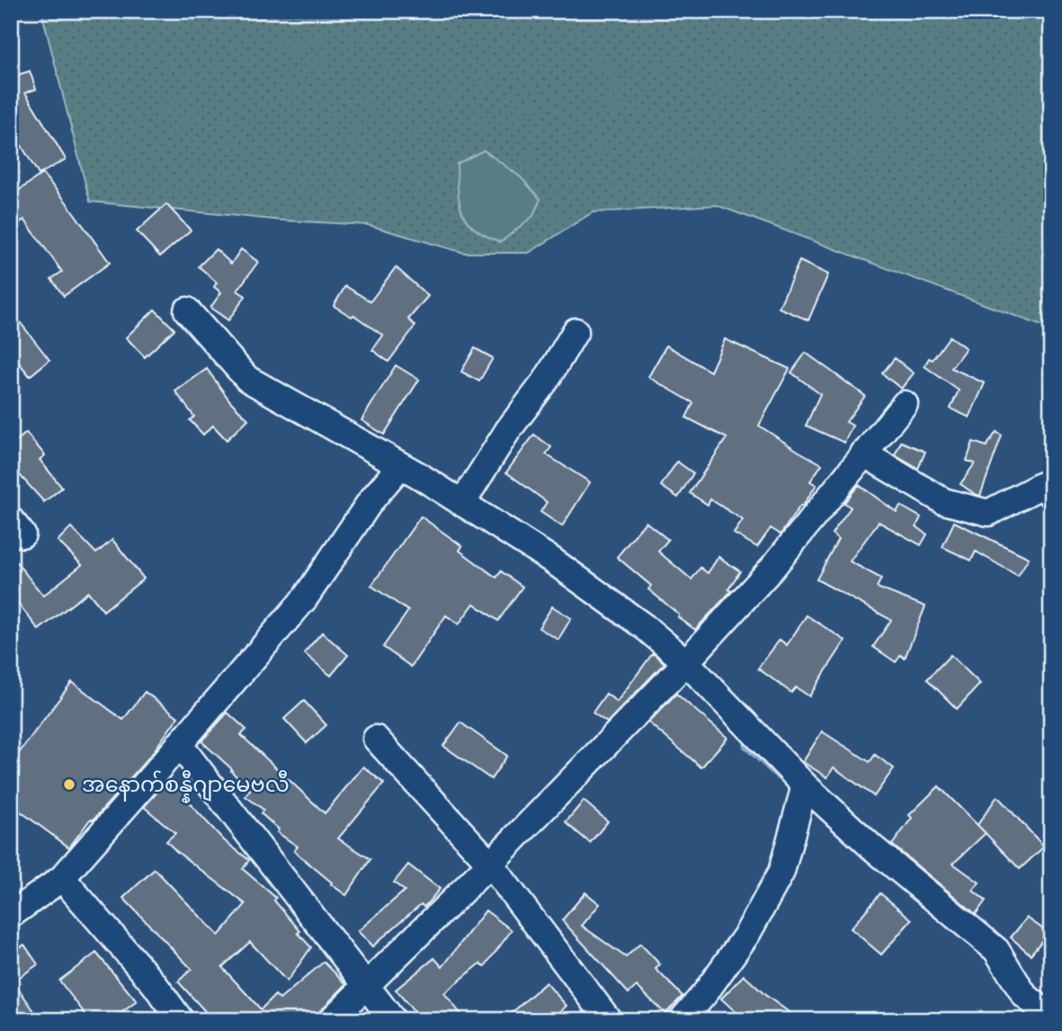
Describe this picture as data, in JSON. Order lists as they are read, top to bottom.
{
  "places": ["အနောက်စန္နီဂျာမေဗလီ"]
}
